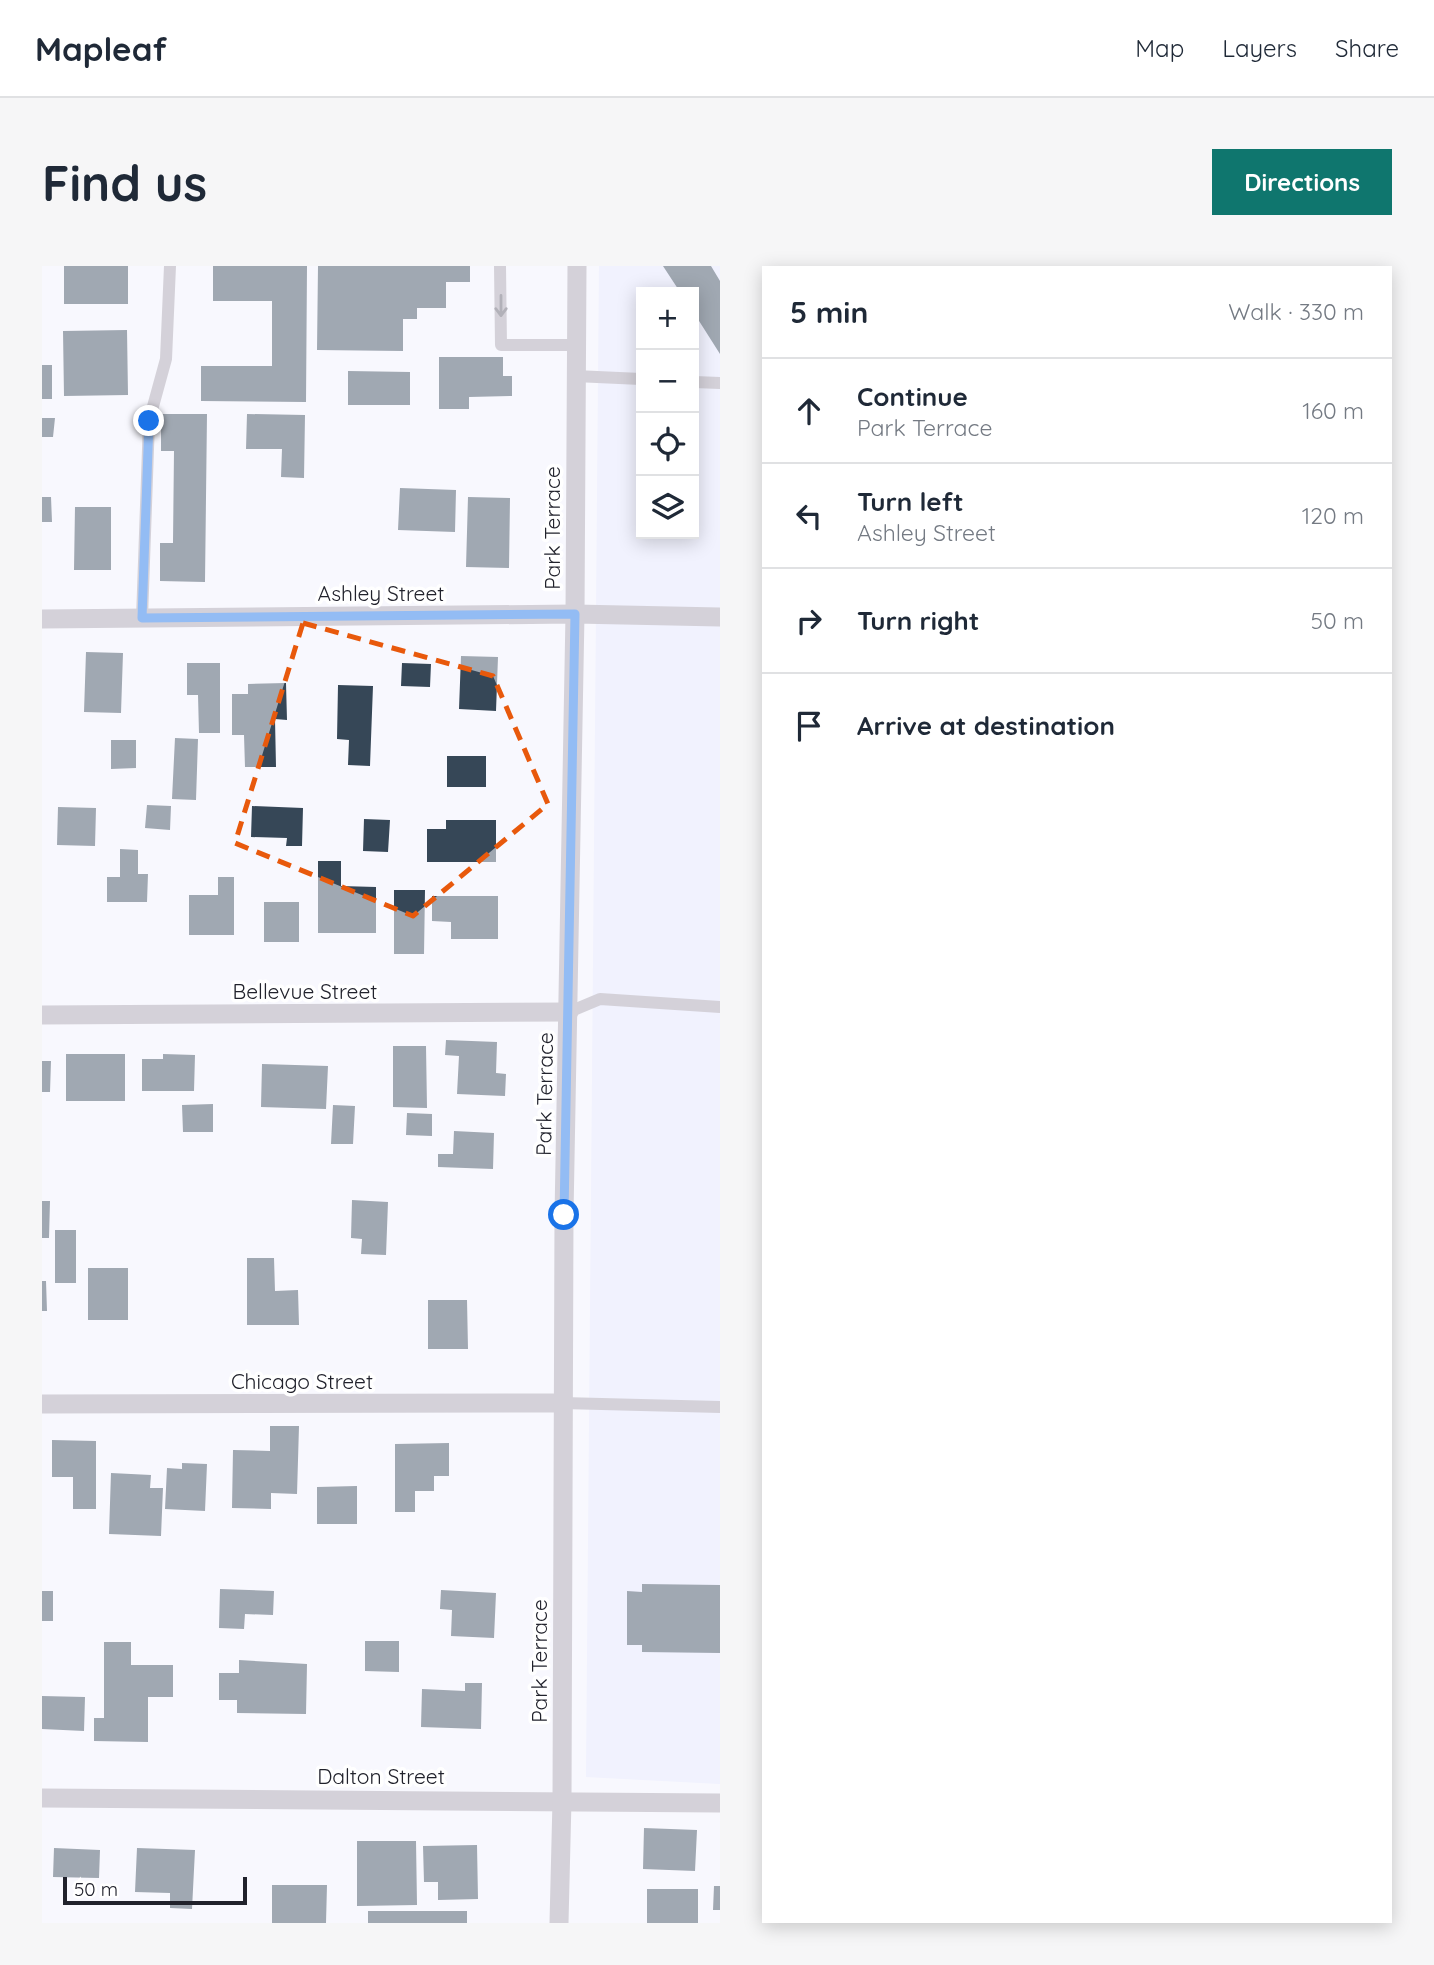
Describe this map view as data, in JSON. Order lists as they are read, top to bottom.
{
  "streets": {
    "street": [
      "Park Terrace",
      "Ashley Street",
      "Bellevue Street",
      "Chicago Street",
      "Dalton Street"
    ]
  },
  "crossings": [
    ["Park Terrace", "Ashley Street"],
    ["Park Terrace", "Bellevue Street"],
    ["Park Terrace", "Chicago Street"],
    ["Park Terrace", "Dalton Street"]
  ],
  "scale_bar": "50 m",
  "page": {
    "header": "Mapleaf",
    "nav": ["Map", "Layers", "Share"],
    "buttons": "Directions",
    "title": "Find us",
    "heading": ["5 min", "Walk · 330 m"],
    "map_buttons": ["+", "−"],
    "list": [
      ["Continue", "Park Terrace", "160 m"],
      ["Turn left", "Ashley Street", "120 m"],
      ["Turn right", "50 m"],
      "Arrive at destination"
    ],
    "scale": "50 m"
  }
}
